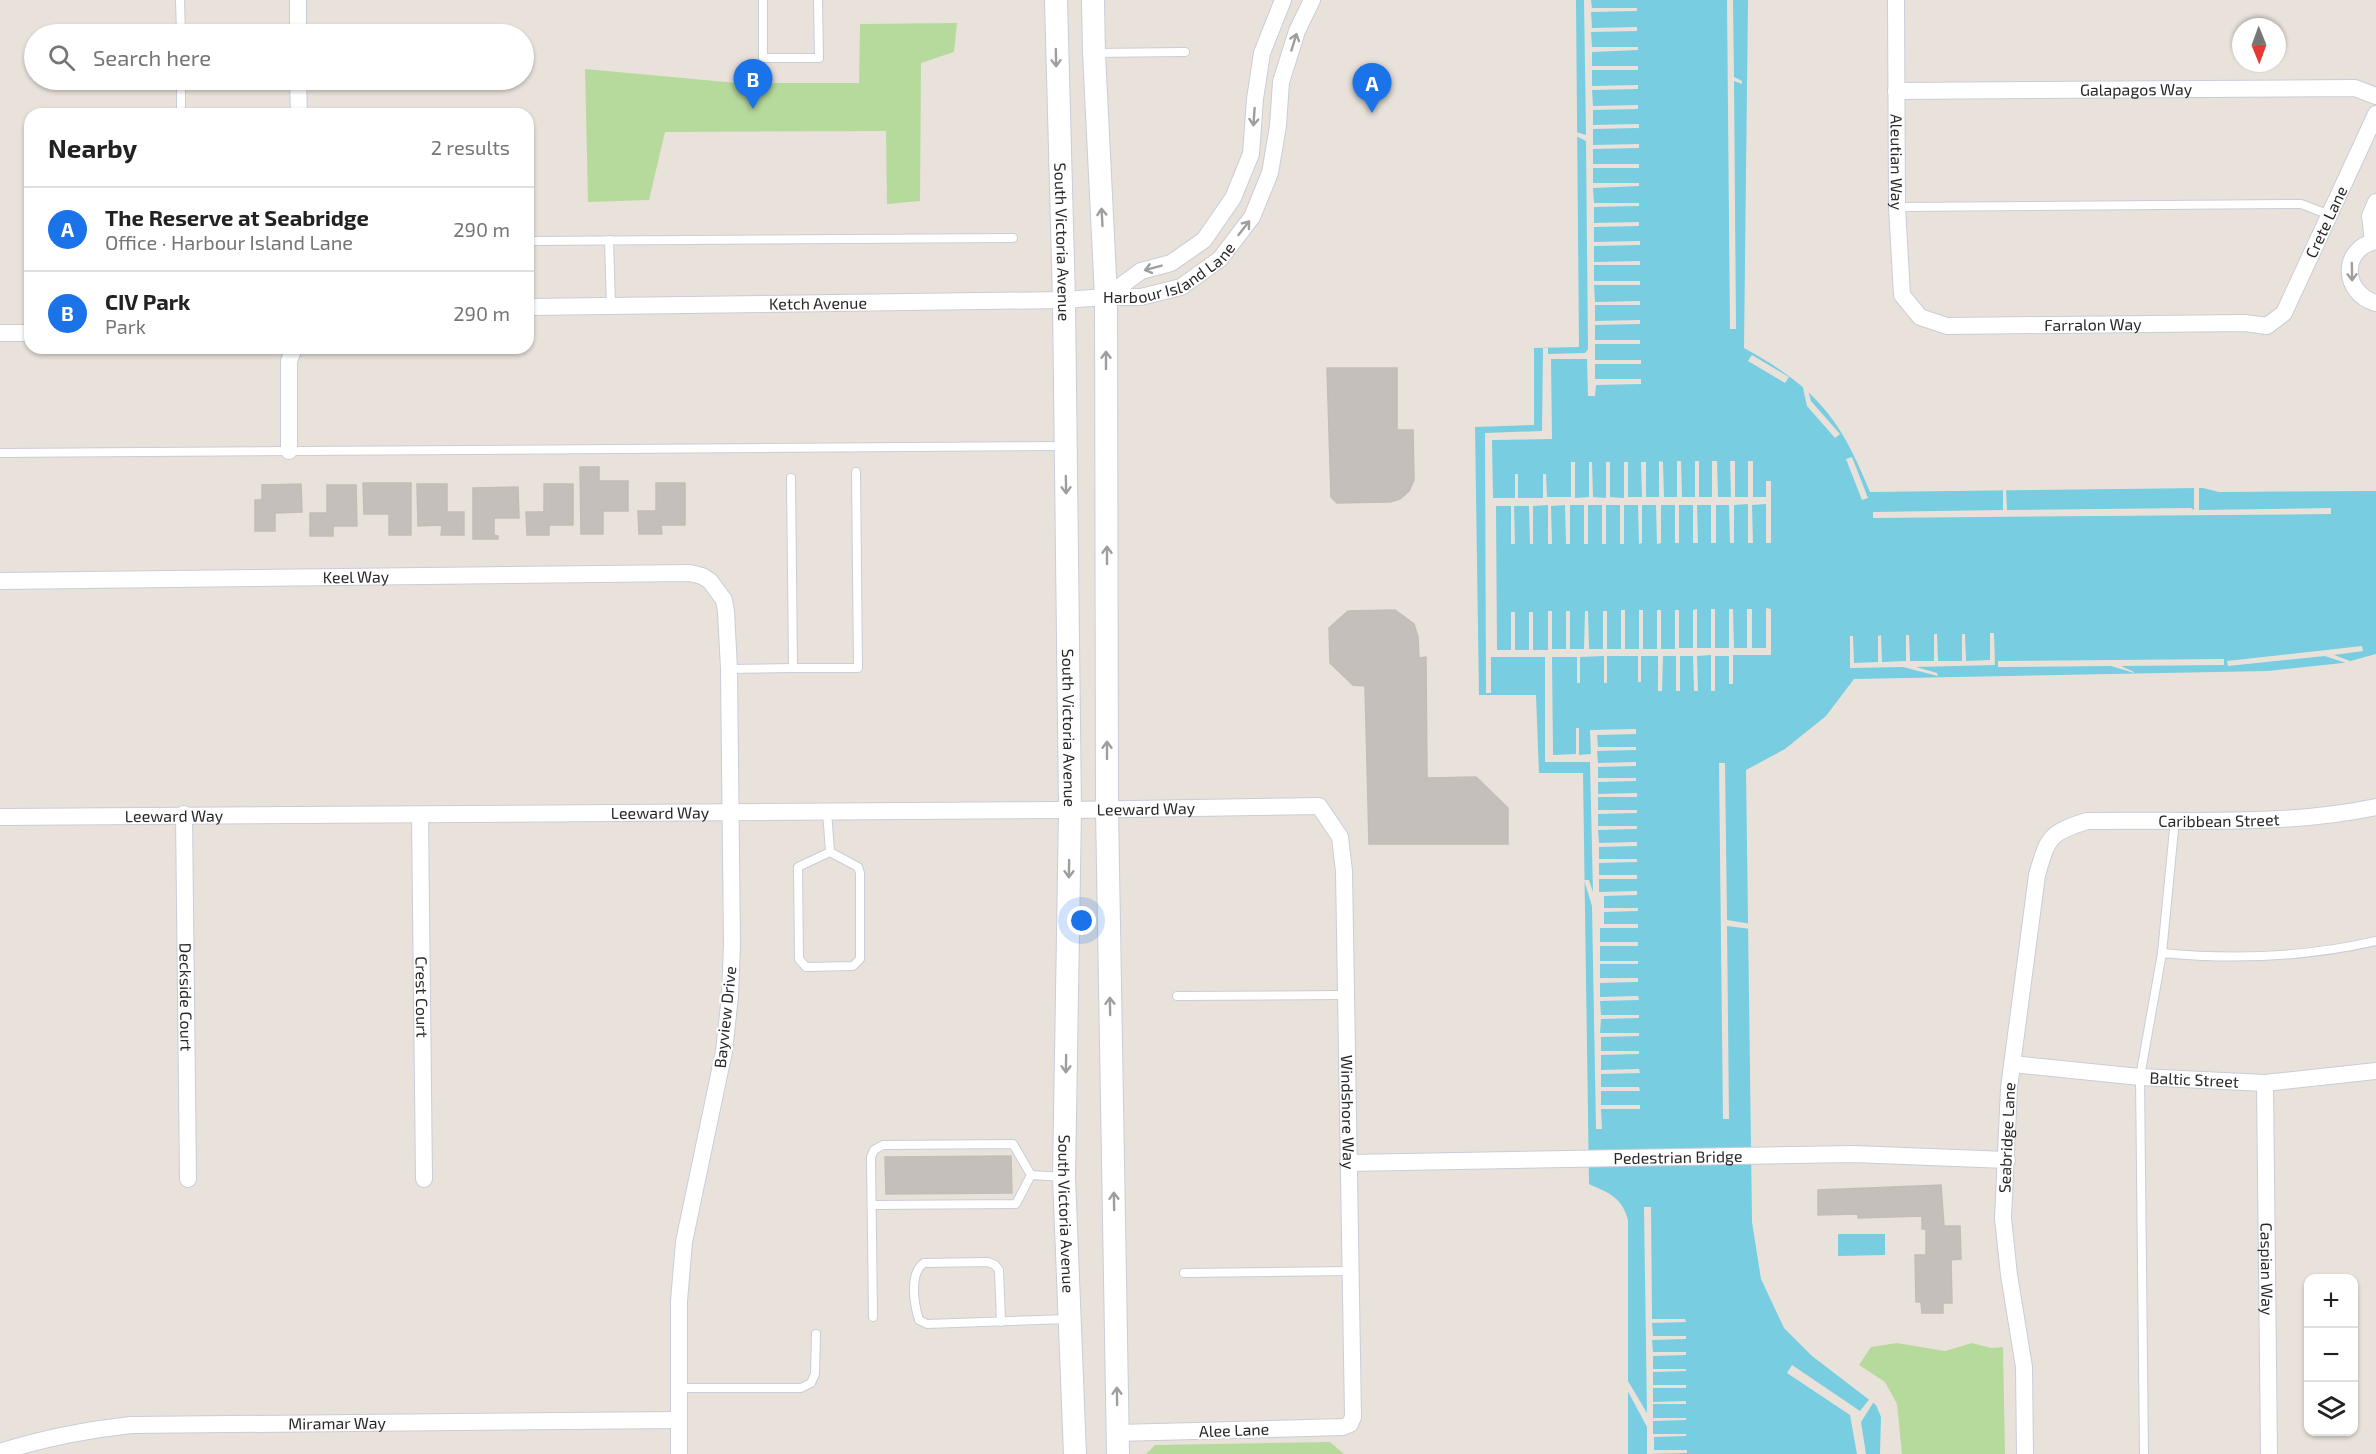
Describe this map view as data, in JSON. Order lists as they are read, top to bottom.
{
  "streets": {
    "main road": ["South Victoria Avenue"],
    "street": [
      "Galapagos Way",
      "Aleutian Way",
      "Crete Lane",
      "Harbour Island Lane",
      "Ketch Avenue",
      "Farralon Way",
      "Keel Way",
      "Leeward Way",
      "Caribbean Street",
      "Deckside Court",
      "Crest Court",
      "Bayview Drive",
      "Baltic Street",
      "Windshore Way",
      "Seabridge Lane",
      "Pedestrian Bridge",
      "Caspian Way",
      "Miramar Way",
      "Alee Lane"
    ]
  },
  "crossings": [
    ["Galapagos Way", "Aleutian Way"],
    ["Aleutian Way", "Farralon Way"],
    ["Crete Lane", "Farralon Way"],
    ["South Victoria Avenue", "Ketch Avenue"],
    ["South Victoria Avenue", "Leeward Way"],
    ["Harbour Island Lane", "Ketch Avenue"],
    ["Keel Way", "Bayview Drive"],
    ["Leeward Way", "Deckside Court"],
    ["Leeward Way", "Crest Court"],
    ["Leeward Way", "Bayview Drive"],
    ["Leeward Way", "Windshore Way"],
    ["Caribbean Street", "Seabridge Lane"],
    ["Bayview Drive", "Miramar Way"],
    ["Baltic Street", "Seabridge Lane"],
    ["Baltic Street", "Caspian Way"],
    ["Windshore Way", "Pedestrian Bridge"],
    ["Windshore Way", "Alee Lane"],
    ["Seabridge Lane", "Pedestrian Bridge"]
  ],
  "north": "bottom",
  "page": {
    "search": "Search here",
    "pins": ["B", "A"],
    "heading": ["Nearby", "2 results"],
    "list": [
      {
        "mark": "A",
        "name": "The Reserve at Seabridge",
        "note": "Office · Harbour Island Lane",
        "value": "290 m"
      },
      {
        "mark": "B",
        "name": "CIV Park",
        "note": "Park",
        "value": "290 m"
      }
    ],
    "map_buttons": ["+", "−"]
  }
}
